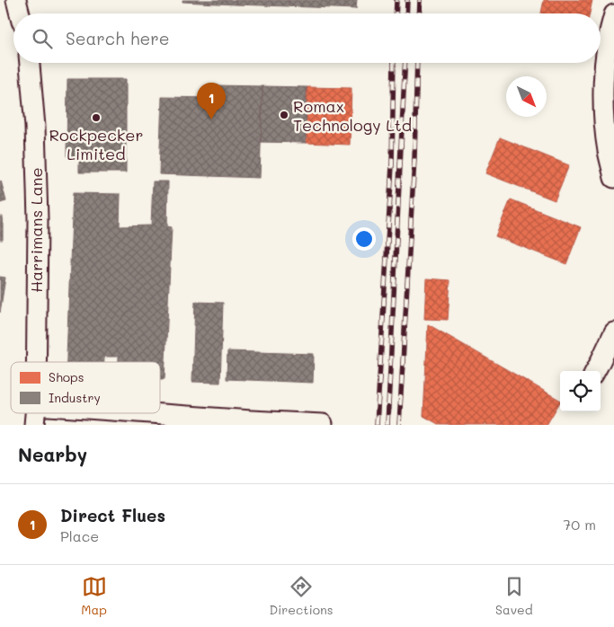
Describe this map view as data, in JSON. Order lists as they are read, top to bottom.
{
  "streets": {
    "street": ["Harrimans Lane"]
  },
  "places": ["Romax Technology Ltd", "Rockpecker Limited"],
  "legend": ["Shops", "Industry"],
  "north": "bottom right",
  "page": {
    "search": "Search here",
    "pins": "1",
    "heading": "Nearby",
    "list": [
      {
        "mark": "1",
        "name": "Direct Flues",
        "note": "Place",
        "value": "70 m"
      }
    ],
    "nav": ["Map", "Directions", "Saved"]
  }
}
